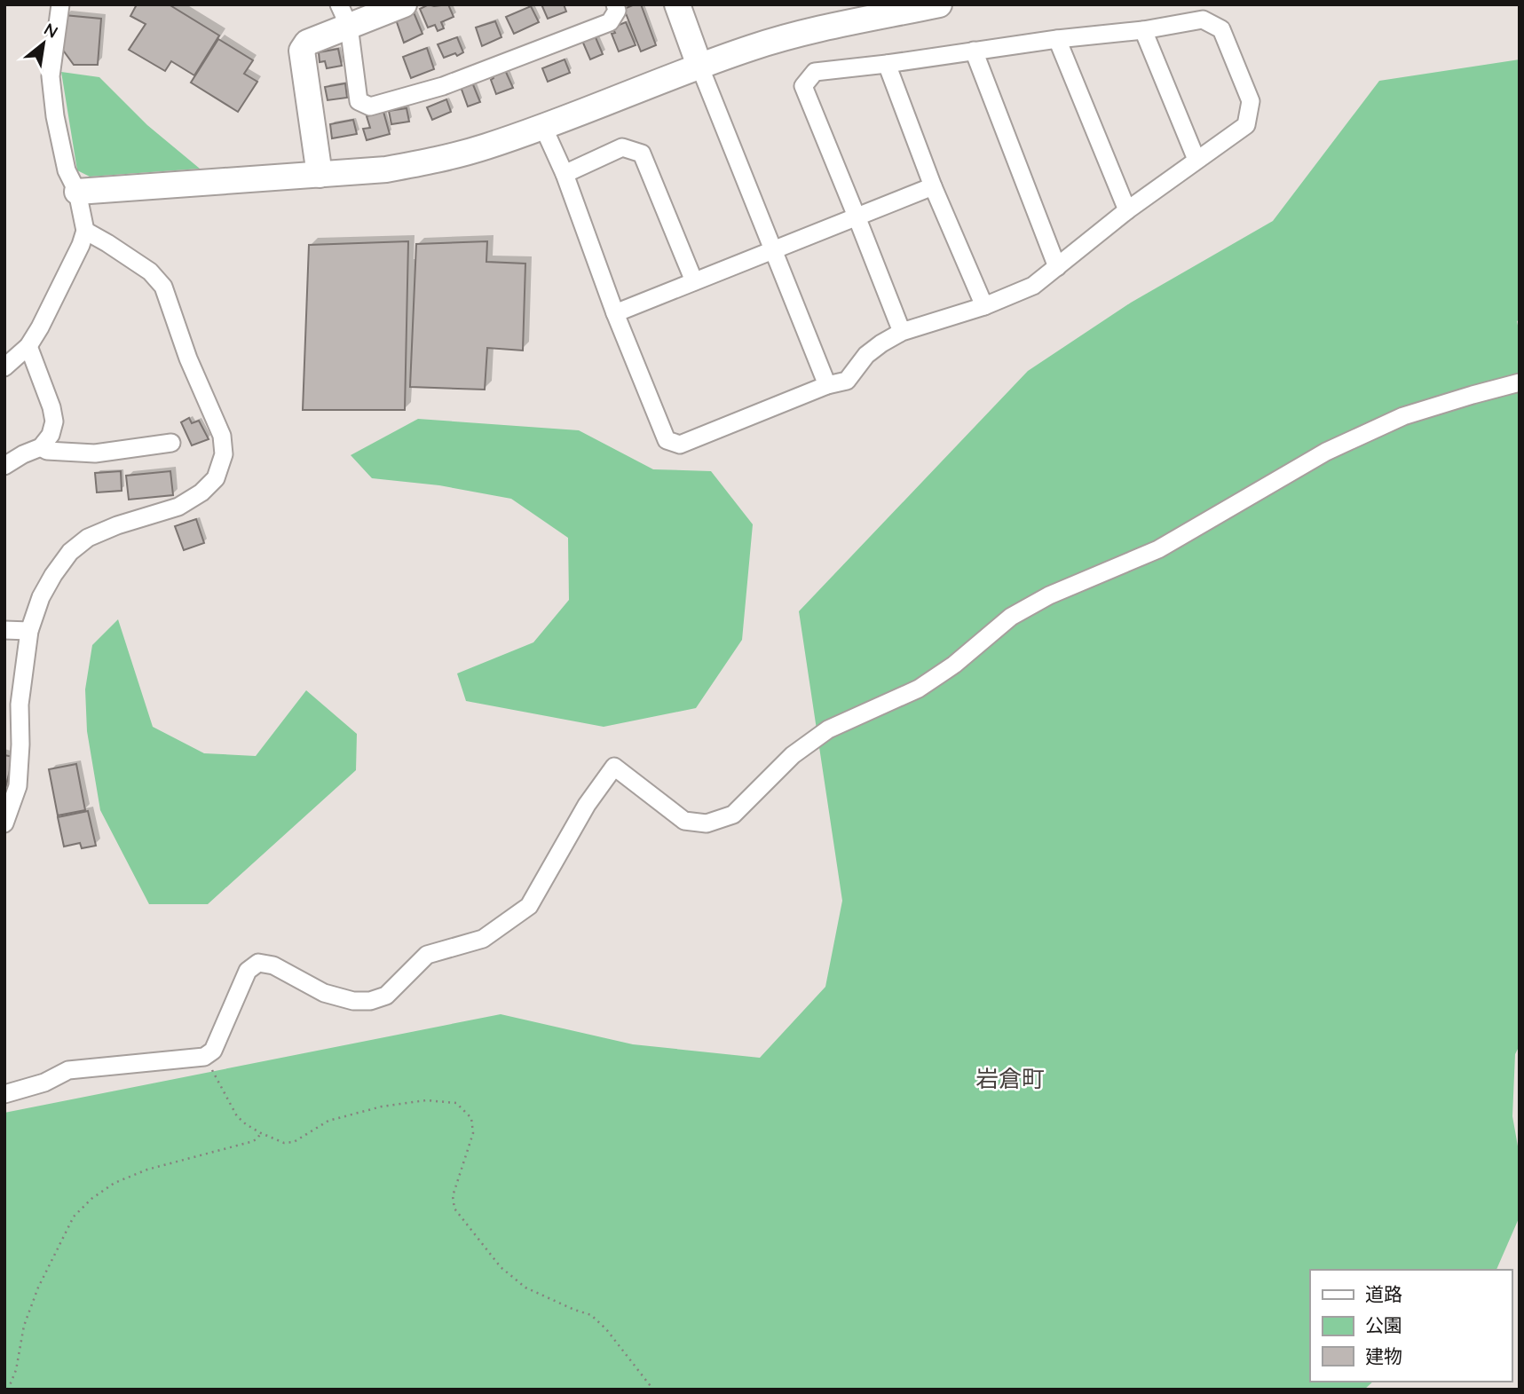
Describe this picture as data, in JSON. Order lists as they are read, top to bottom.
{
  "districts": ["岩倉町"],
  "legend": ["道路", "公園", "建物"],
  "north": "top right"
}
